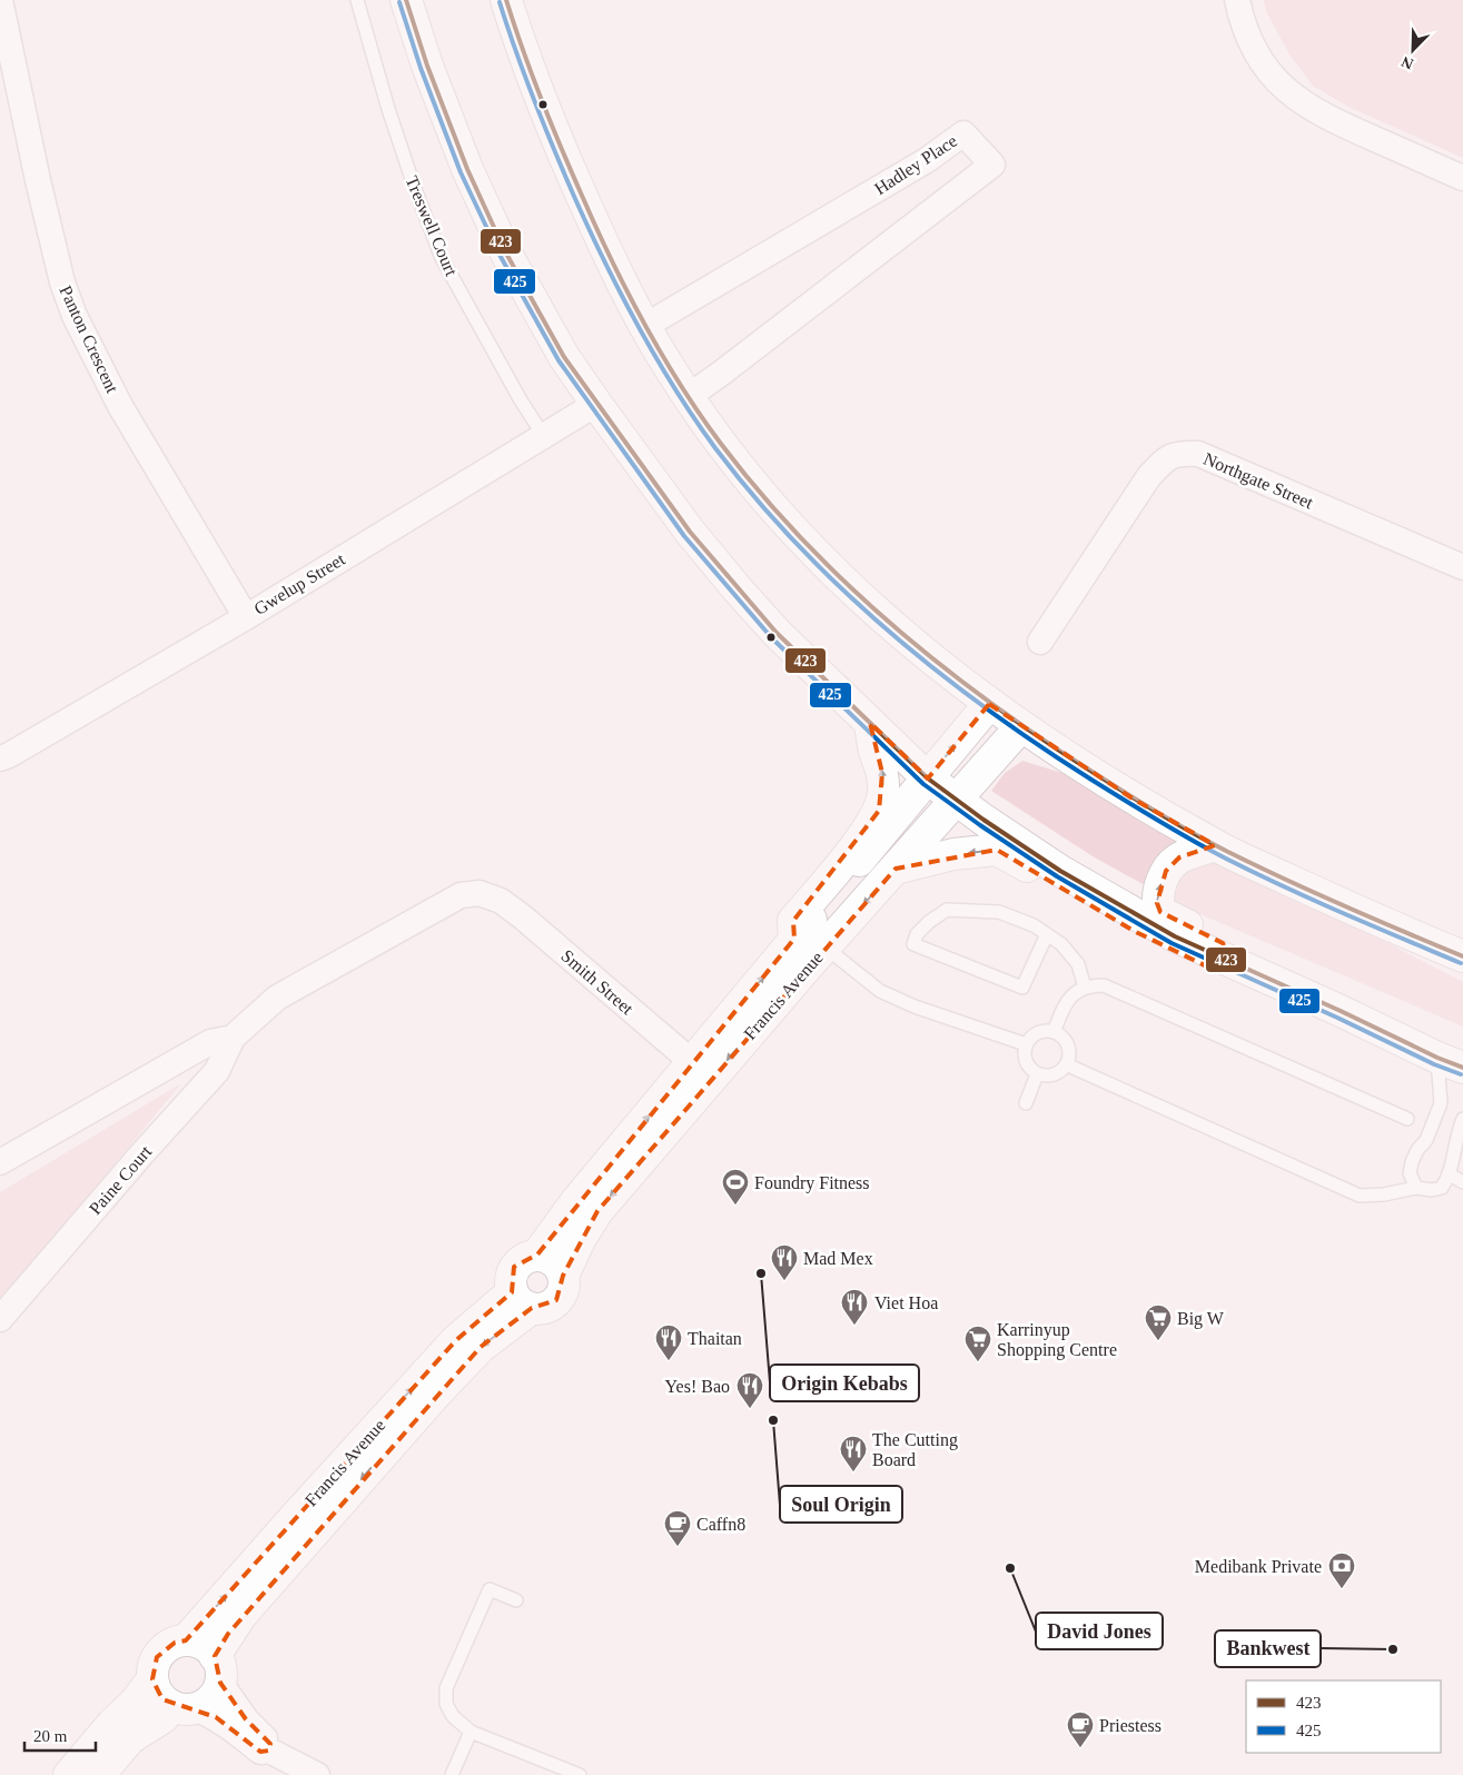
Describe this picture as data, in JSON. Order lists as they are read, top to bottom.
{
  "streets": {
    "main road": ["Francis Avenue"],
    "street": [
      "Hadley Place",
      "Panton Crescent",
      "Northgate Street",
      "Gwelup Street",
      "Smith Street",
      "Paine Court"
    ],
    "lane": ["Treswell Court"]
  },
  "crossings": [
    ["Treswell Court", "Gwelup Street"],
    ["Panton Crescent", "Gwelup Street"],
    ["Smith Street", "Francis Avenue"],
    ["Smith Street", "Paine Court"]
  ],
  "places": {
    "sports": ["Foundry Fitness"],
    "other": [
      "Origin Kebabs",
      "Soul Origin",
      "David Jones",
      "Bankwest"
    ],
    "restaurant": [
      "Mad Mex",
      "Viet Hoa",
      "Thaitan",
      "Yes! Bao",
      "The Cutting Board"
    ],
    "supermarket": ["Big W", "Karrinyup Shopping Centre"],
    "cafe": ["Caffn8", "Priestess"],
    "bank": ["Medibank Private"]
  },
  "lines": ["transit line 423", "transit line 425"],
  "legend": ["423", "425"],
  "scale_bar": "20 m",
  "north": "bottom left"
}
